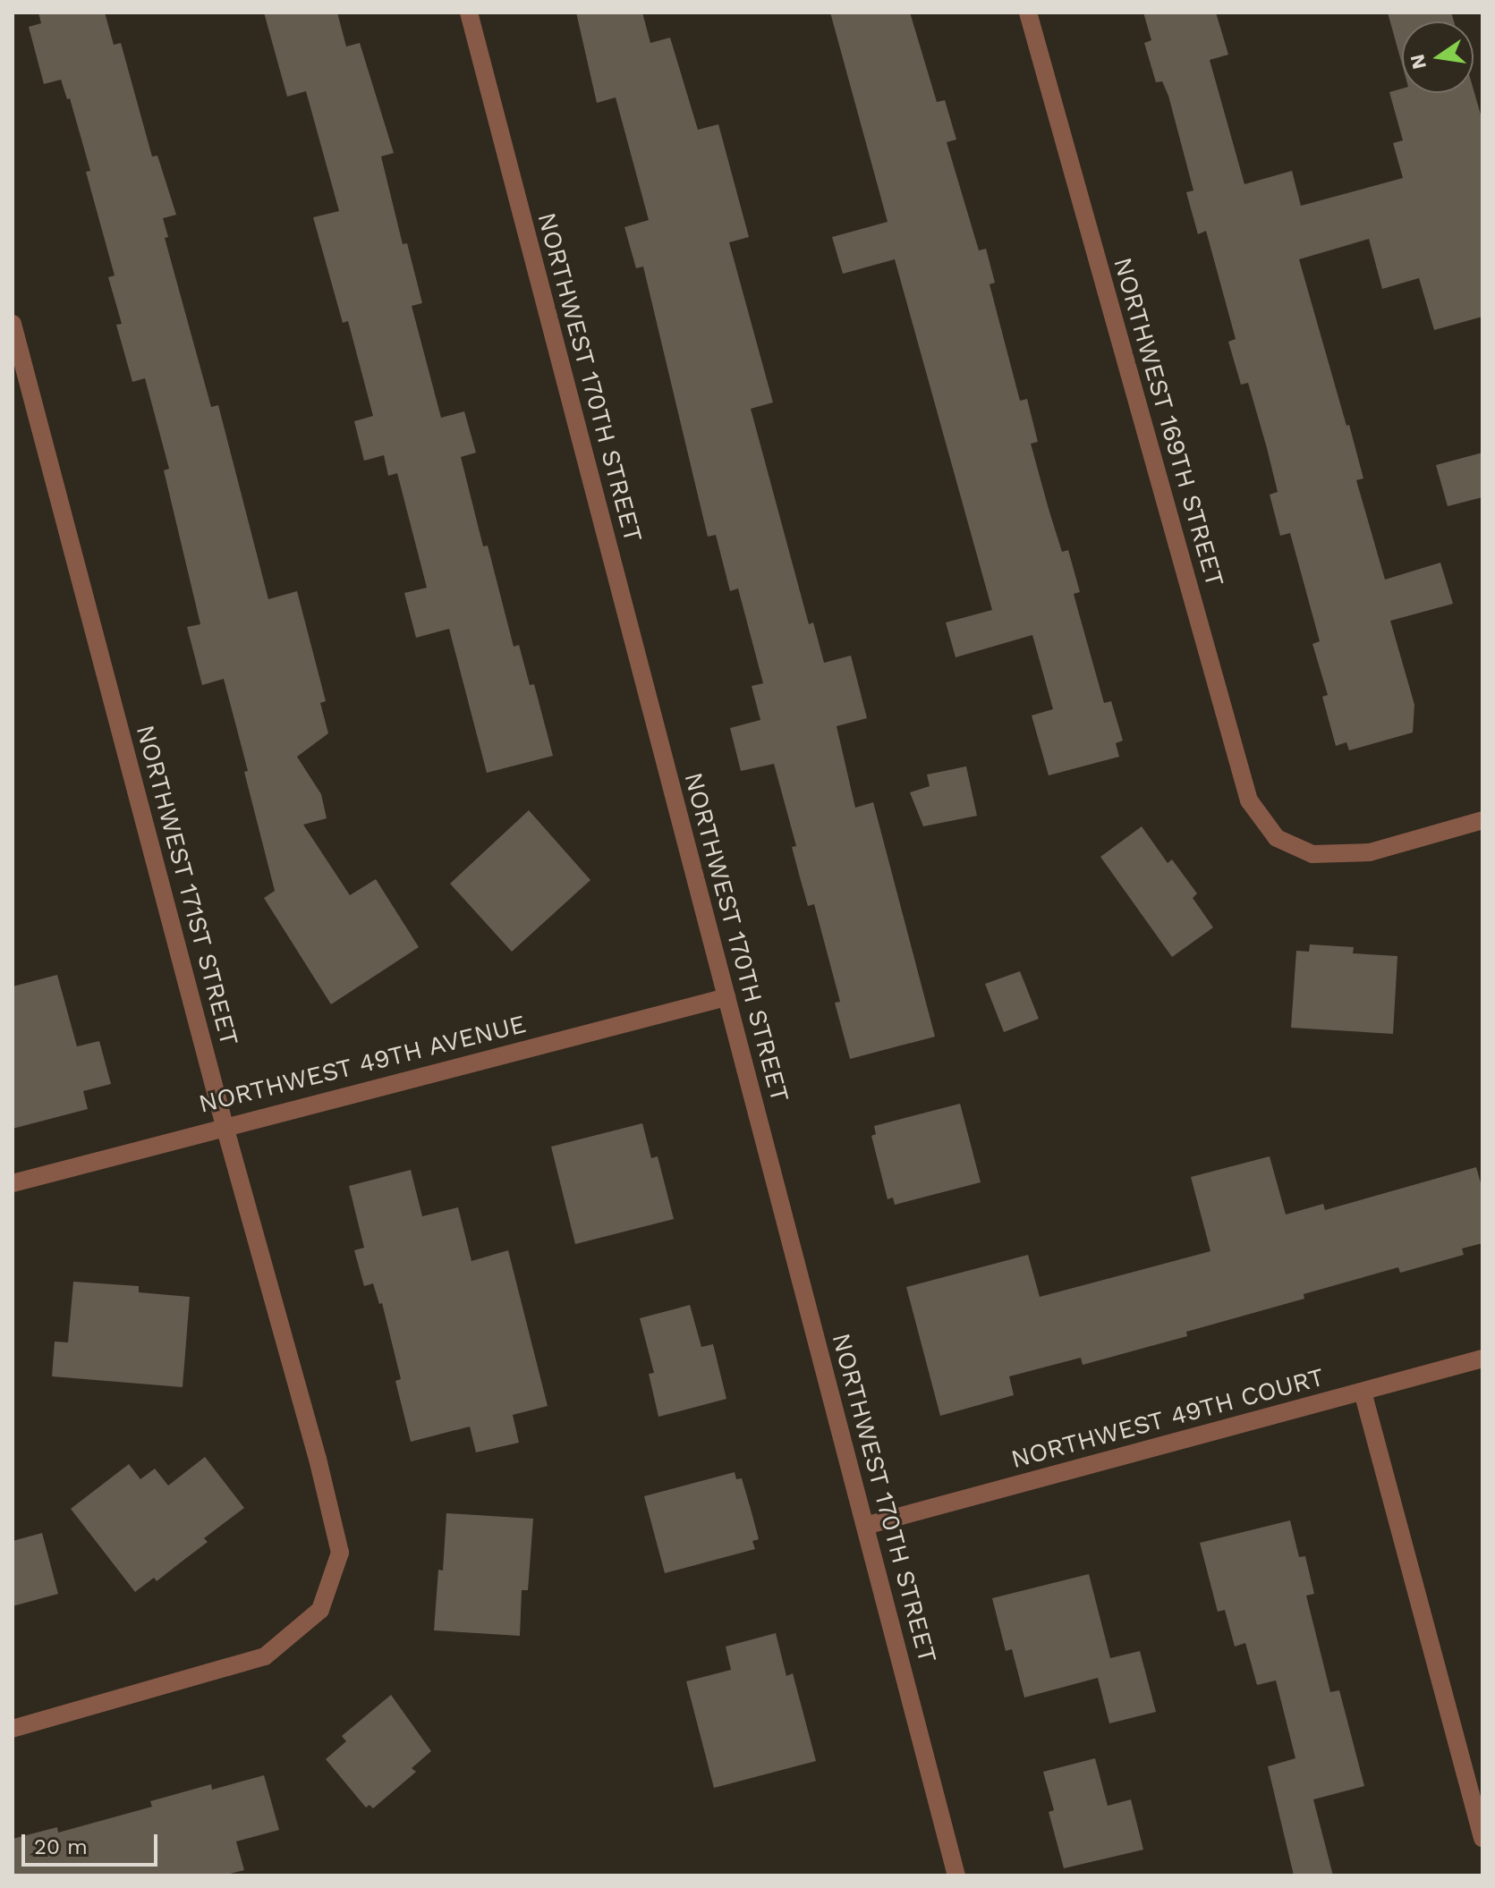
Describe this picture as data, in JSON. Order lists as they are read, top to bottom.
{
  "streets": {
    "street": [
      "NORTHWEST 170TH STREET",
      "NORTHWEST 169TH STREET",
      "NORTHWEST 171ST STREET",
      "NORTHWEST 49TH AVENUE",
      "NORTHWEST 49TH COURT"
    ]
  },
  "crossings": [
    ["NORTHWEST 170TH STREET", "NORTHWEST 49TH AVENUE"],
    ["NORTHWEST 170TH STREET", "NORTHWEST 49TH COURT"],
    ["NORTHWEST 171ST STREET", "NORTHWEST 49TH AVENUE"]
  ],
  "scale_bar": "20 m",
  "north": "left"
}
